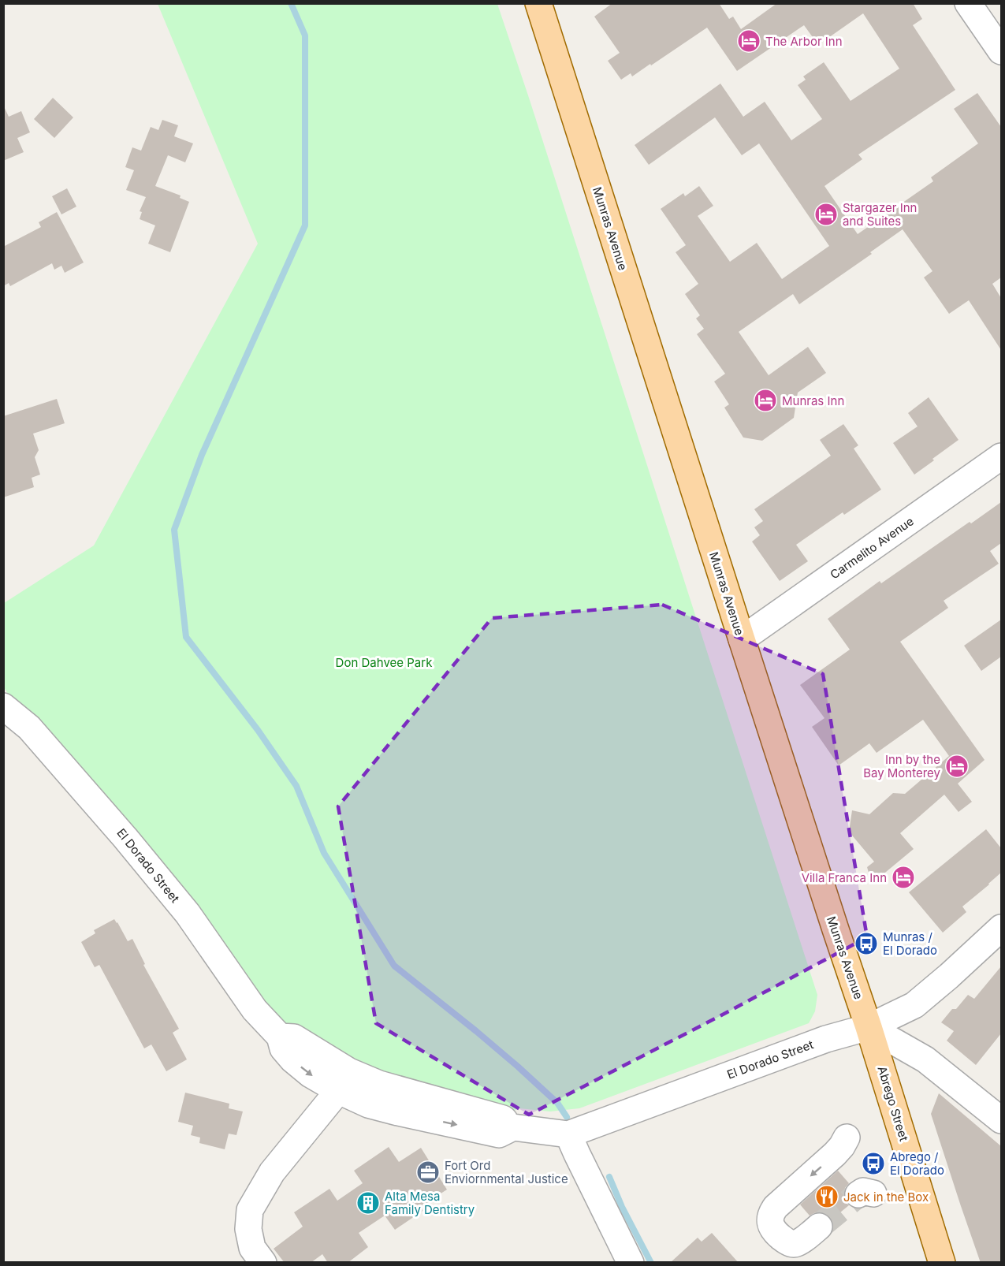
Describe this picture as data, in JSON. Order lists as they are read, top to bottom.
{
  "streets": {
    "main road": ["Munras Avenue", "Abrego Street"],
    "street": ["Carmelito Avenue", "El Dorado Street"]
  },
  "crossings": [
    ["Munras Avenue", "Carmelito Avenue"],
    ["Munras Avenue", "El Dorado Street"],
    ["Munras Avenue", "Abrego Street"],
    ["El Dorado Street", "Abrego Street"]
  ],
  "parks": ["Don Dahvee Park"],
  "places": {
    "hotel": [
      "The Arbor Inn",
      "Stargazer Inn and Suites",
      "Munras Inn",
      "Inn by the Bay Monterey",
      "Villa Franca Inn"
    ],
    "bus stop": ["Munras / El Dorado", "Abrego / El Dorado"],
    "office": ["Fort Ord Enviornmental Justice"],
    "restaurant": ["Jack in the Box"],
    "building": ["Alta Mesa Family Dentistry"]
  }
}
